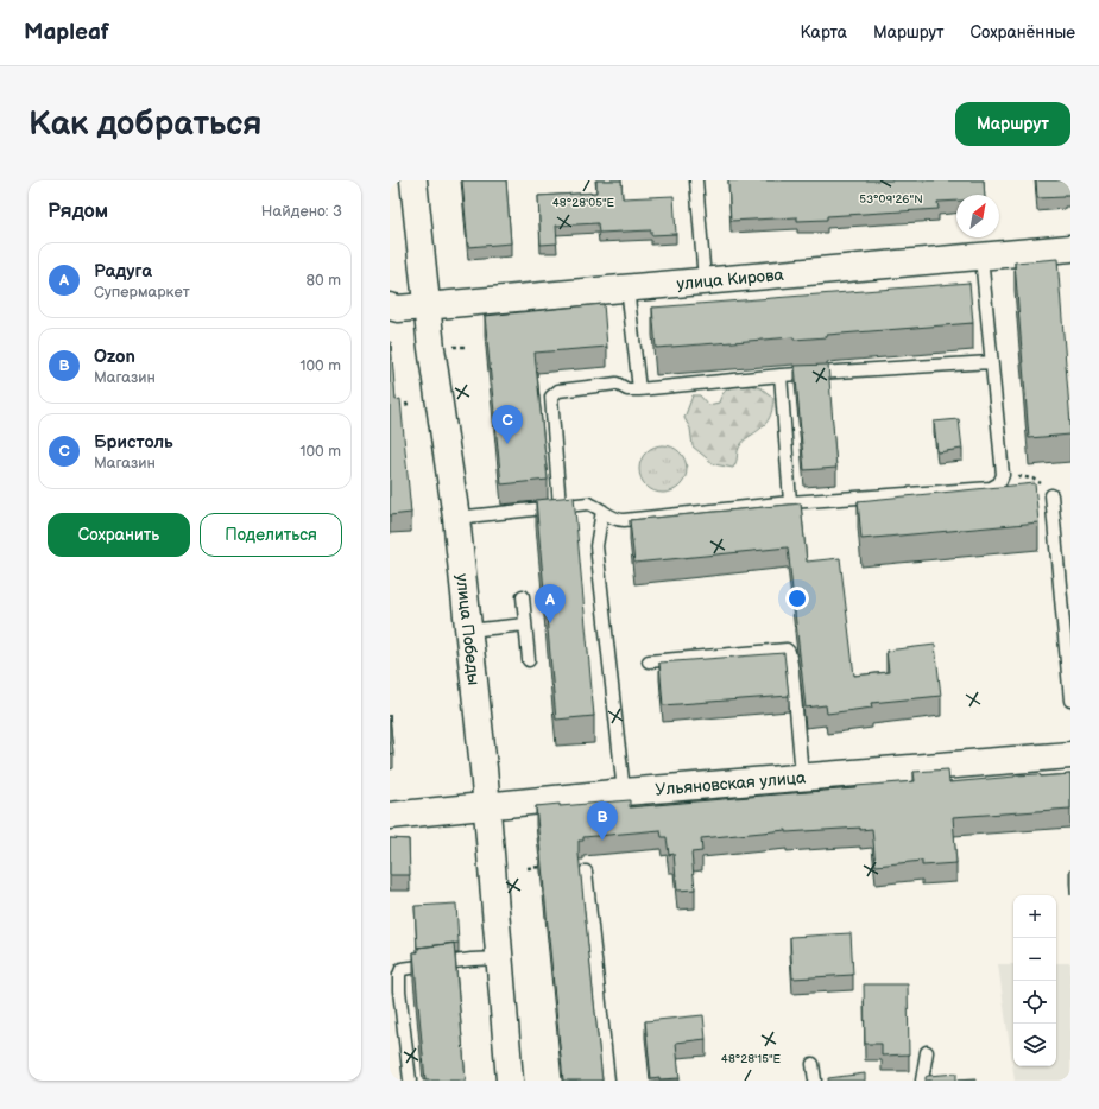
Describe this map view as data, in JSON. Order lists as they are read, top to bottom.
{
  "streets": {
    "main road": ["улица Кирова", "улица Победы", "Ульяновская улица"]
  },
  "crossings": [
    ["улица Кирова", "улица Победы"],
    ["улица Победы", "Ульяновская улица"]
  ],
  "north": "top right",
  "page": {
    "header": "Mapleaf",
    "nav": ["Карта", "Маршрут", "Сохранённые"],
    "buttons": [
      "Маршрут",
      ["Сохранить", "Поделиться"]
    ],
    "title": "Как добраться",
    "heading": ["Рядом", "Найдено: 3"],
    "list": [
      {
        "mark": "A",
        "name": "Радуга",
        "note": "Супермаркет",
        "value": "80 m"
      },
      {
        "mark": "B",
        "name": "Ozon",
        "note": "Магазин",
        "value": "100 m"
      },
      {
        "mark": "C",
        "name": "Бристоль",
        "note": "Магазин",
        "value": "100 m"
      }
    ],
    "pins": ["C", "A", "B"],
    "map_buttons": ["+", "−"]
  },
  "coordinates": ["53°09'26\"N", "48°28'05\"E", "48°28'15\"E"]
}
